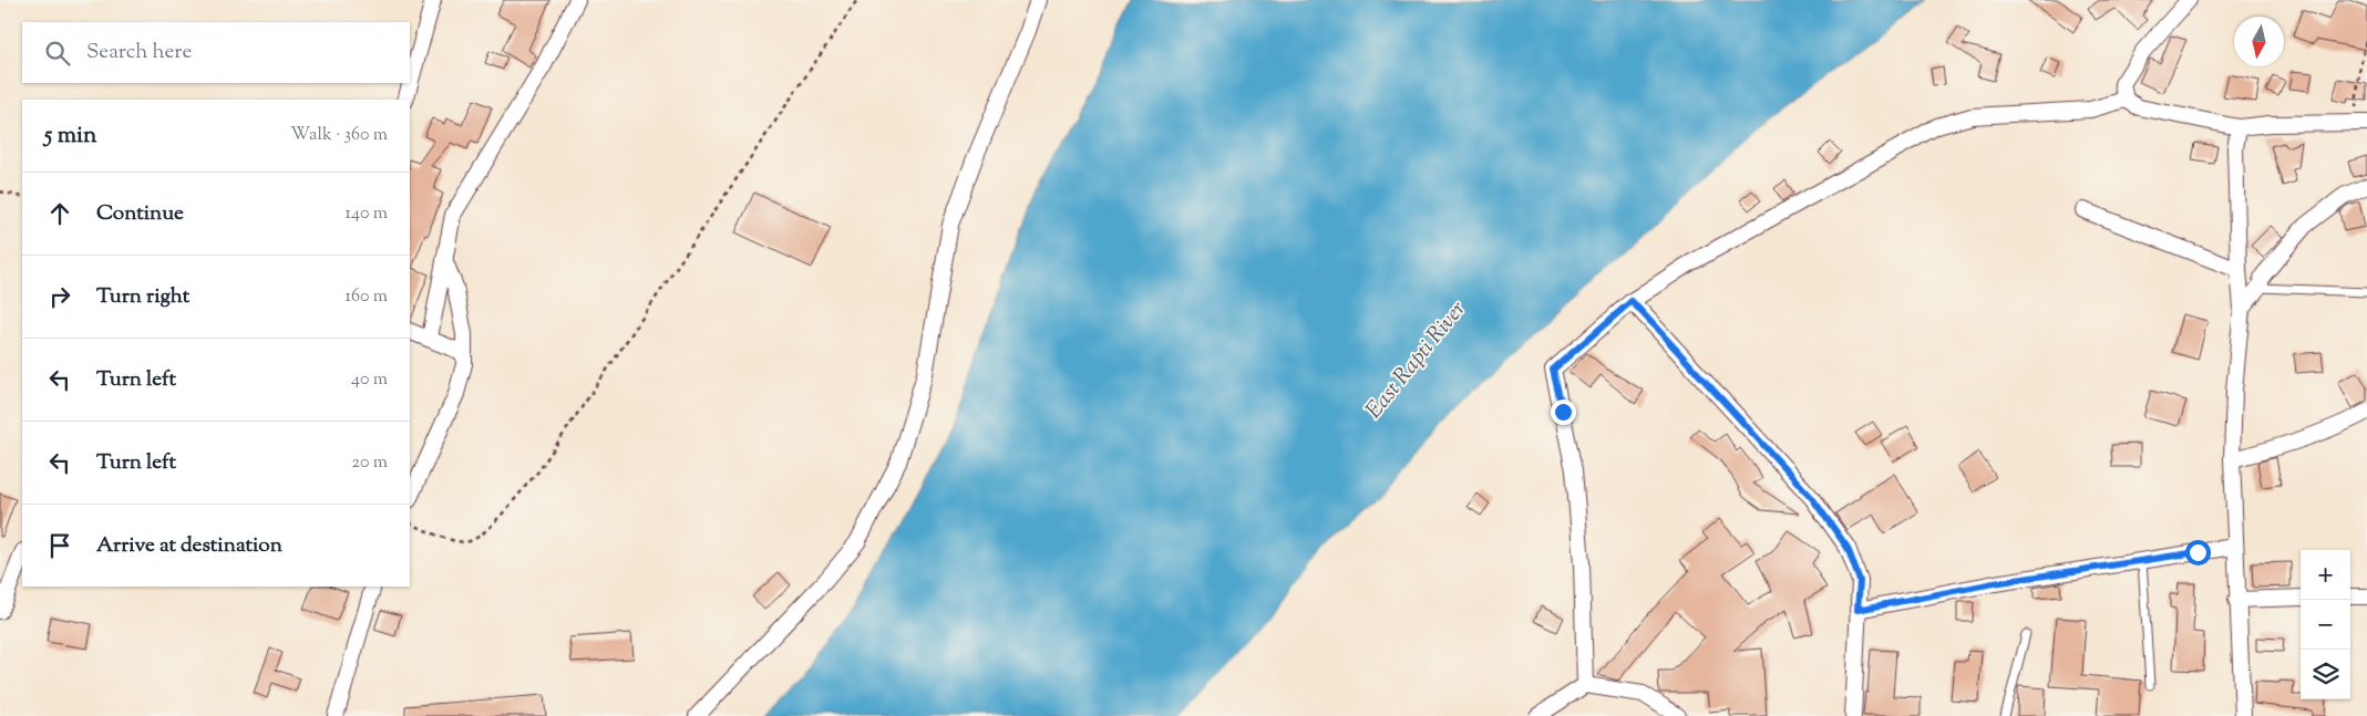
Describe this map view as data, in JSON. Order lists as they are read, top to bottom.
{
  "water": ["East Rapti River"],
  "north": "bottom",
  "page": {
    "search": "Search here",
    "heading": ["5 min", "Walk · 360 m"],
    "list": [
      ["Continue", "140 m"],
      ["Turn right", "160 m"],
      ["Turn left", "40 m"],
      ["Turn left", "20 m"],
      "Arrive at destination"
    ],
    "map_buttons": ["+", "−"]
  }
}
